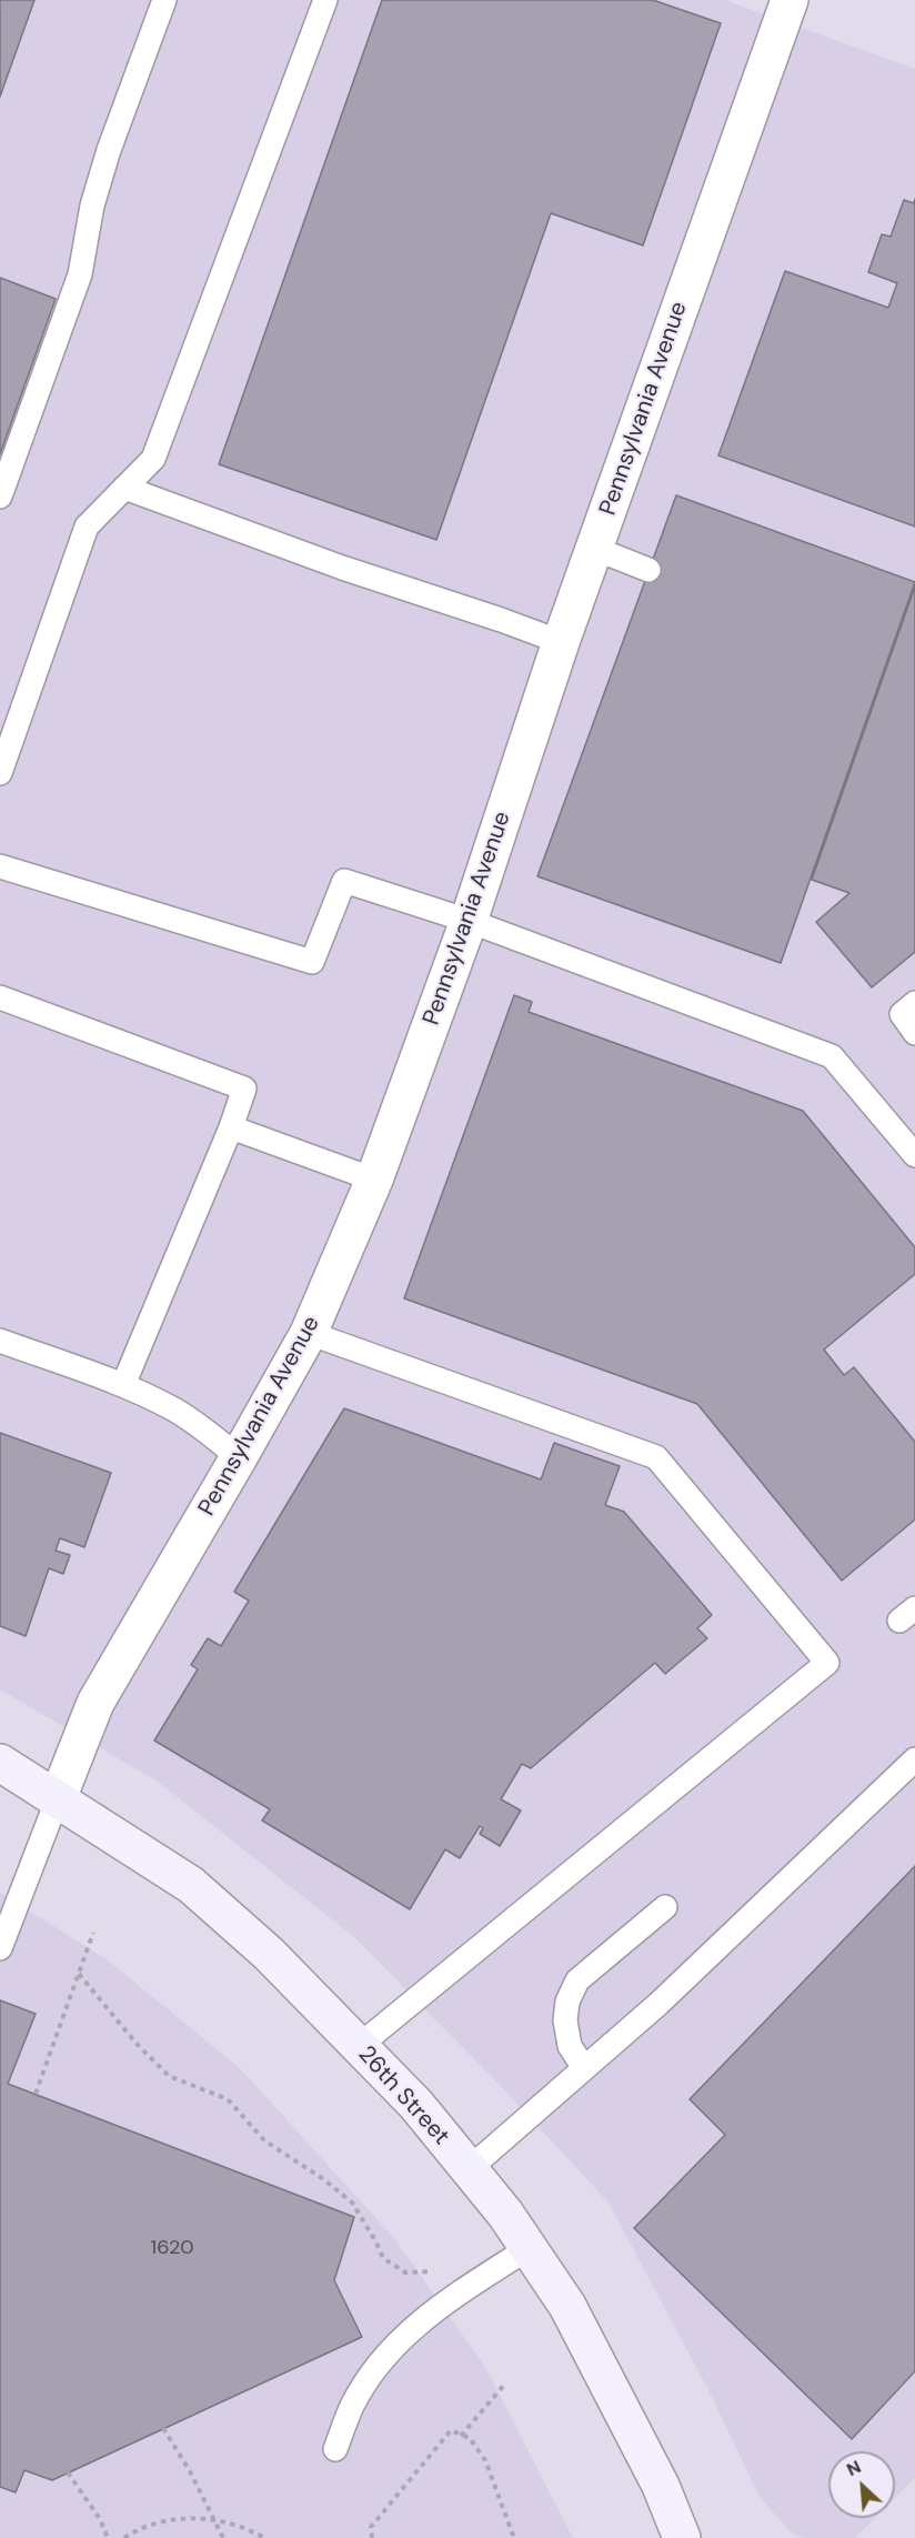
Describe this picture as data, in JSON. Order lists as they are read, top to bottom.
{
  "streets": {
    "main road": ["26th Street"],
    "street": ["Pennsylvania Avenue"]
  },
  "crossings": [
    ["Pennsylvania Avenue", "26th Street"]
  ],
  "house_numbers": ["1620"],
  "north": "top left"
}
